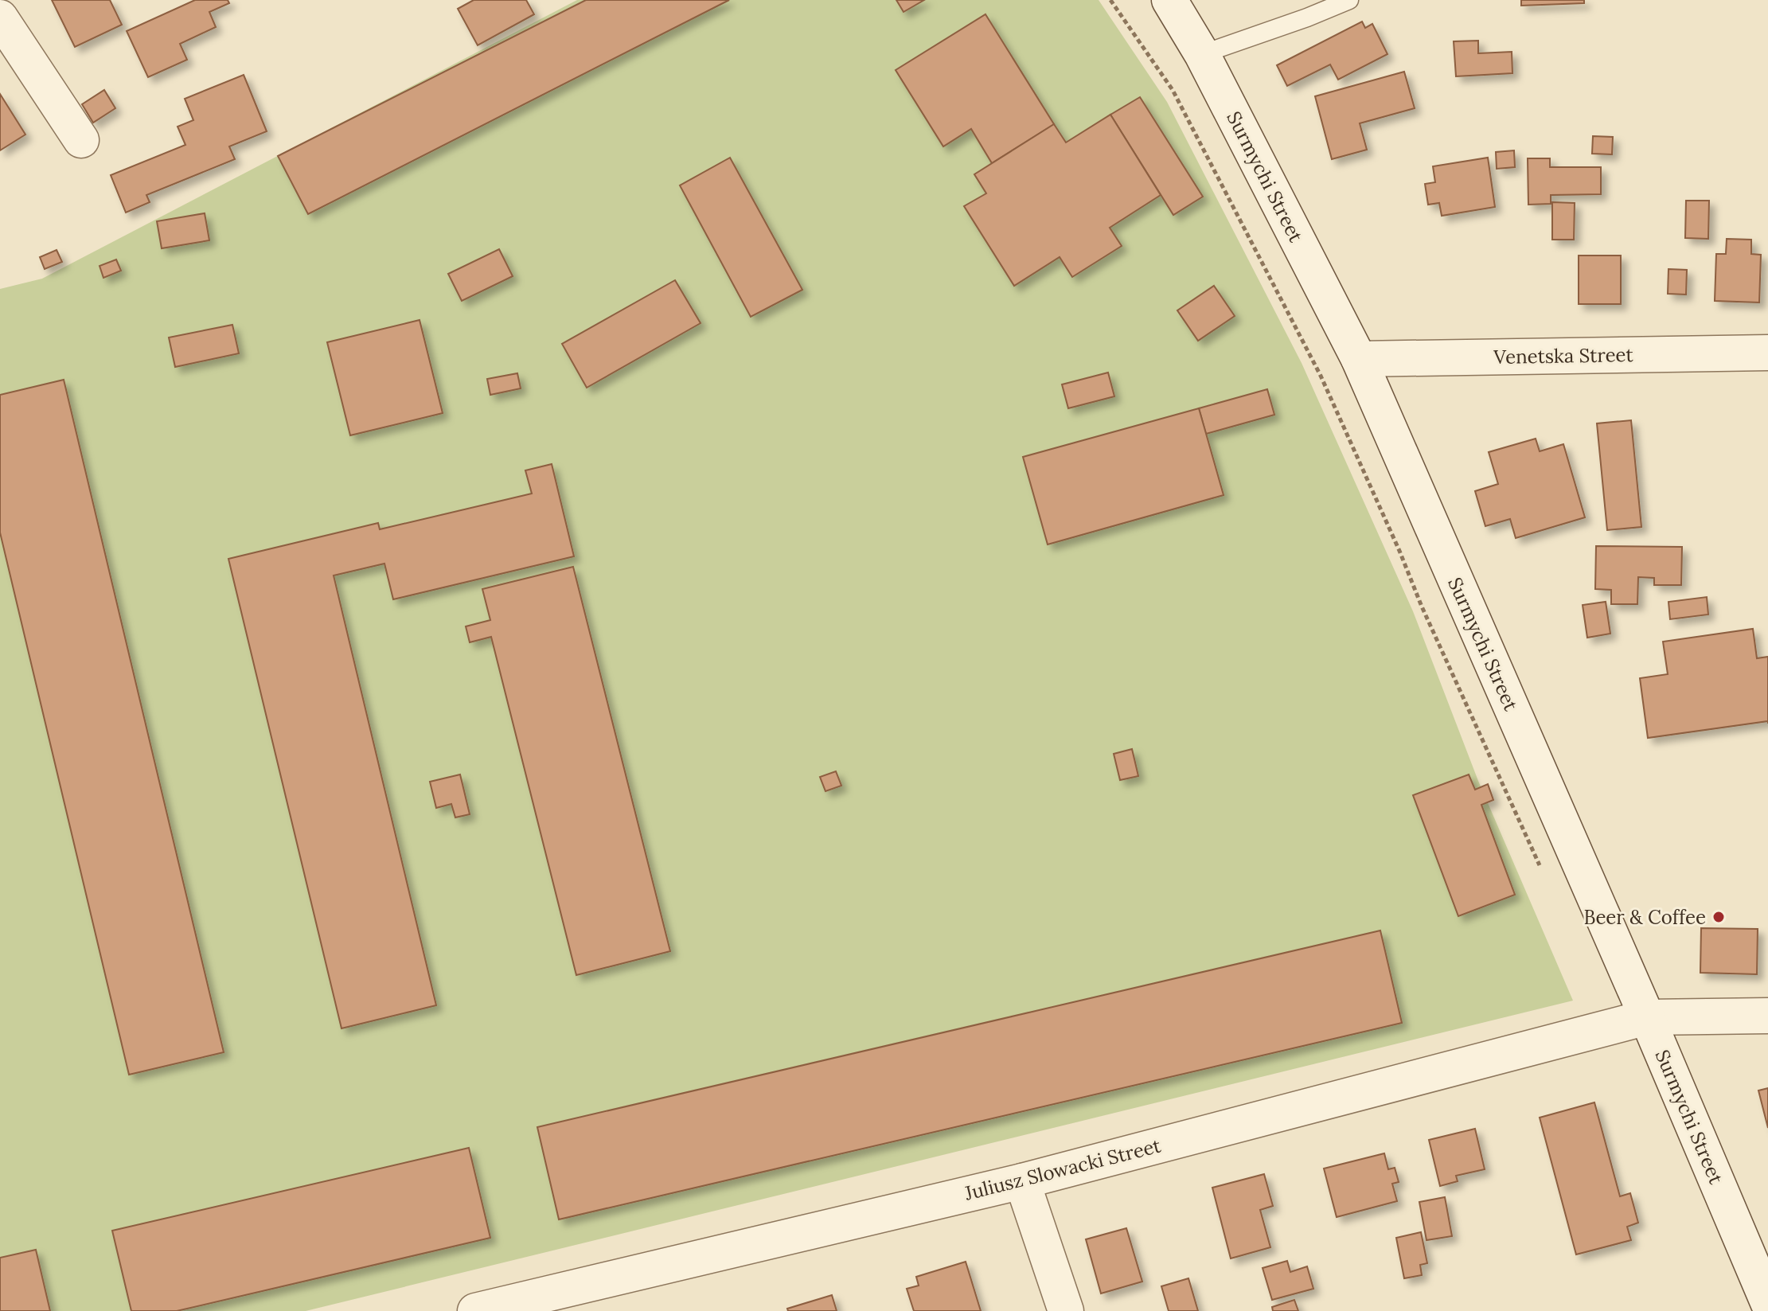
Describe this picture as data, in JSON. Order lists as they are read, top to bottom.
{
  "streets": {
    "street": ["Surmychi Street", "Venetska Street", "Juliusz Slowacki Street"]
  },
  "crossings": [
    ["Surmychi Street", "Venetska Street"],
    ["Surmychi Street", "Juliusz Slowacki Street"]
  ],
  "places": ["Beer & Coffee"]
}
